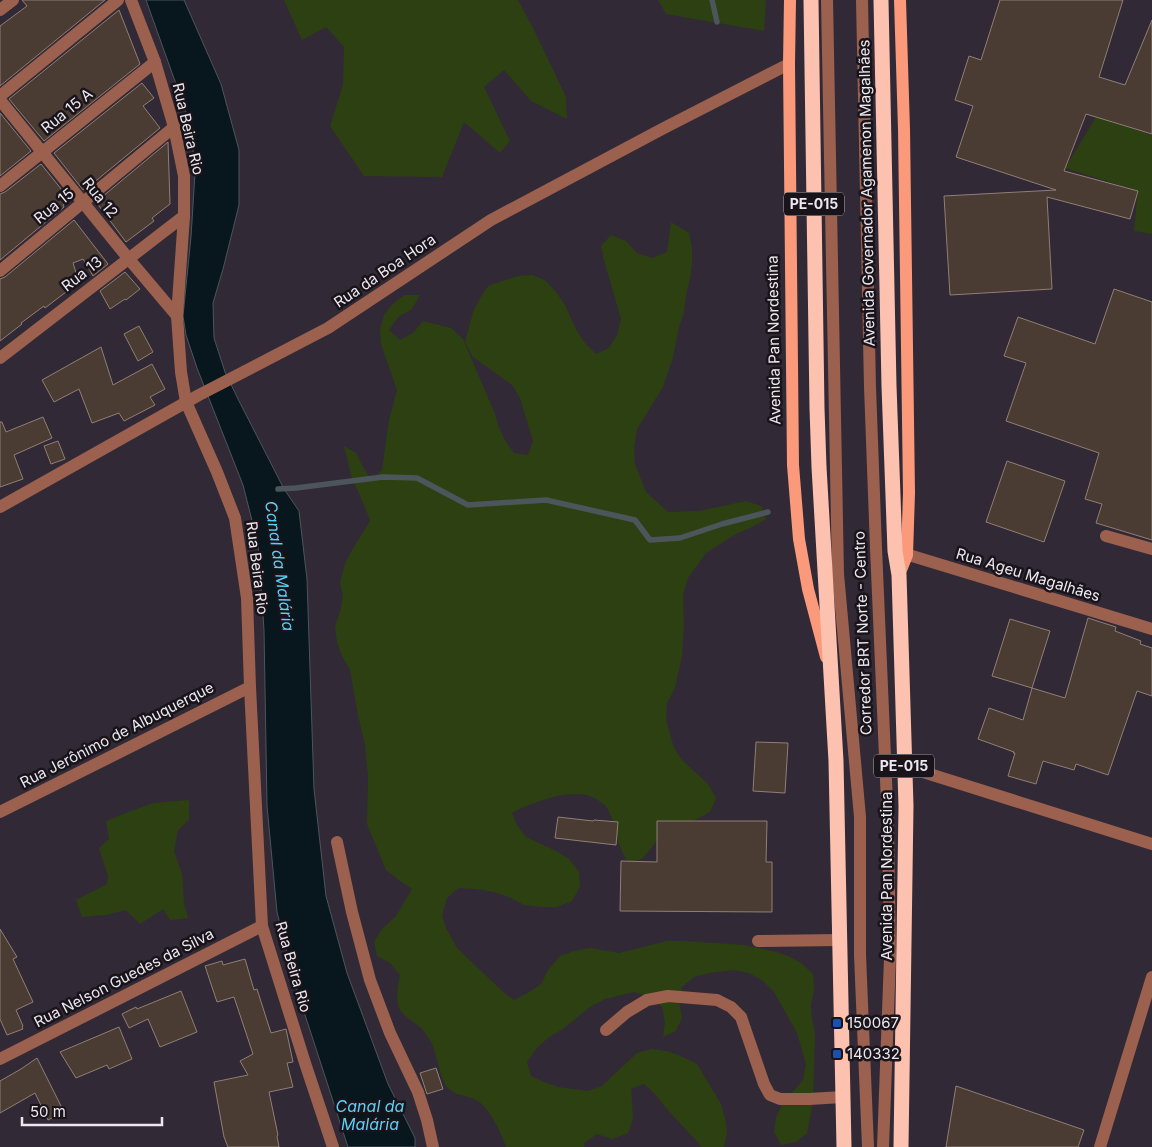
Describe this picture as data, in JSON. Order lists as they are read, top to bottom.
{
  "streets": {
    "highway": ["Avenida Governador Agamenon Magalhães", "PE-015", "Avenida Pan Nordestina"],
    "street": [
      "Rua 15 A",
      "Rua Beira Rio",
      "Rua 12",
      "Rua 15",
      "Rua da Boa Hora",
      "Rua 13",
      "Rua Ageu Magalhães",
      "Corredor BRT Norte - Centro",
      "Rua Jerônimo de Albuquerque",
      "Rua Nelson Guedes da Silva"
    ]
  },
  "crossings": [
    ["Rua 15 A", "Rua Beira Rio"],
    ["Rua 15 A", "Rua 12"],
    ["Rua Beira Rio", "Rua 12"],
    ["Rua Beira Rio", "Rua 15"],
    ["Rua Beira Rio", "Rua da Boa Hora"],
    ["Rua Beira Rio", "Rua 13"],
    ["Rua Beira Rio", "Rua Jerônimo de Albuquerque"],
    ["Rua Beira Rio", "Rua Nelson Guedes da Silva"],
    ["Avenida Governador Agamenon Magalhães", "Avenida Pan Nordestina"],
    ["Rua 12", "Rua 15"],
    ["Rua 12", "Rua 13"],
    ["Rua da Boa Hora", "Avenida Pan Nordestina"],
    ["Avenida Pan Nordestina", "Rua Ageu Magalhães"]
  ],
  "water": ["Canal da Malária"],
  "places": {
    "transit": ["150067", "140332"]
  },
  "scale_bar": "50 m"
}
